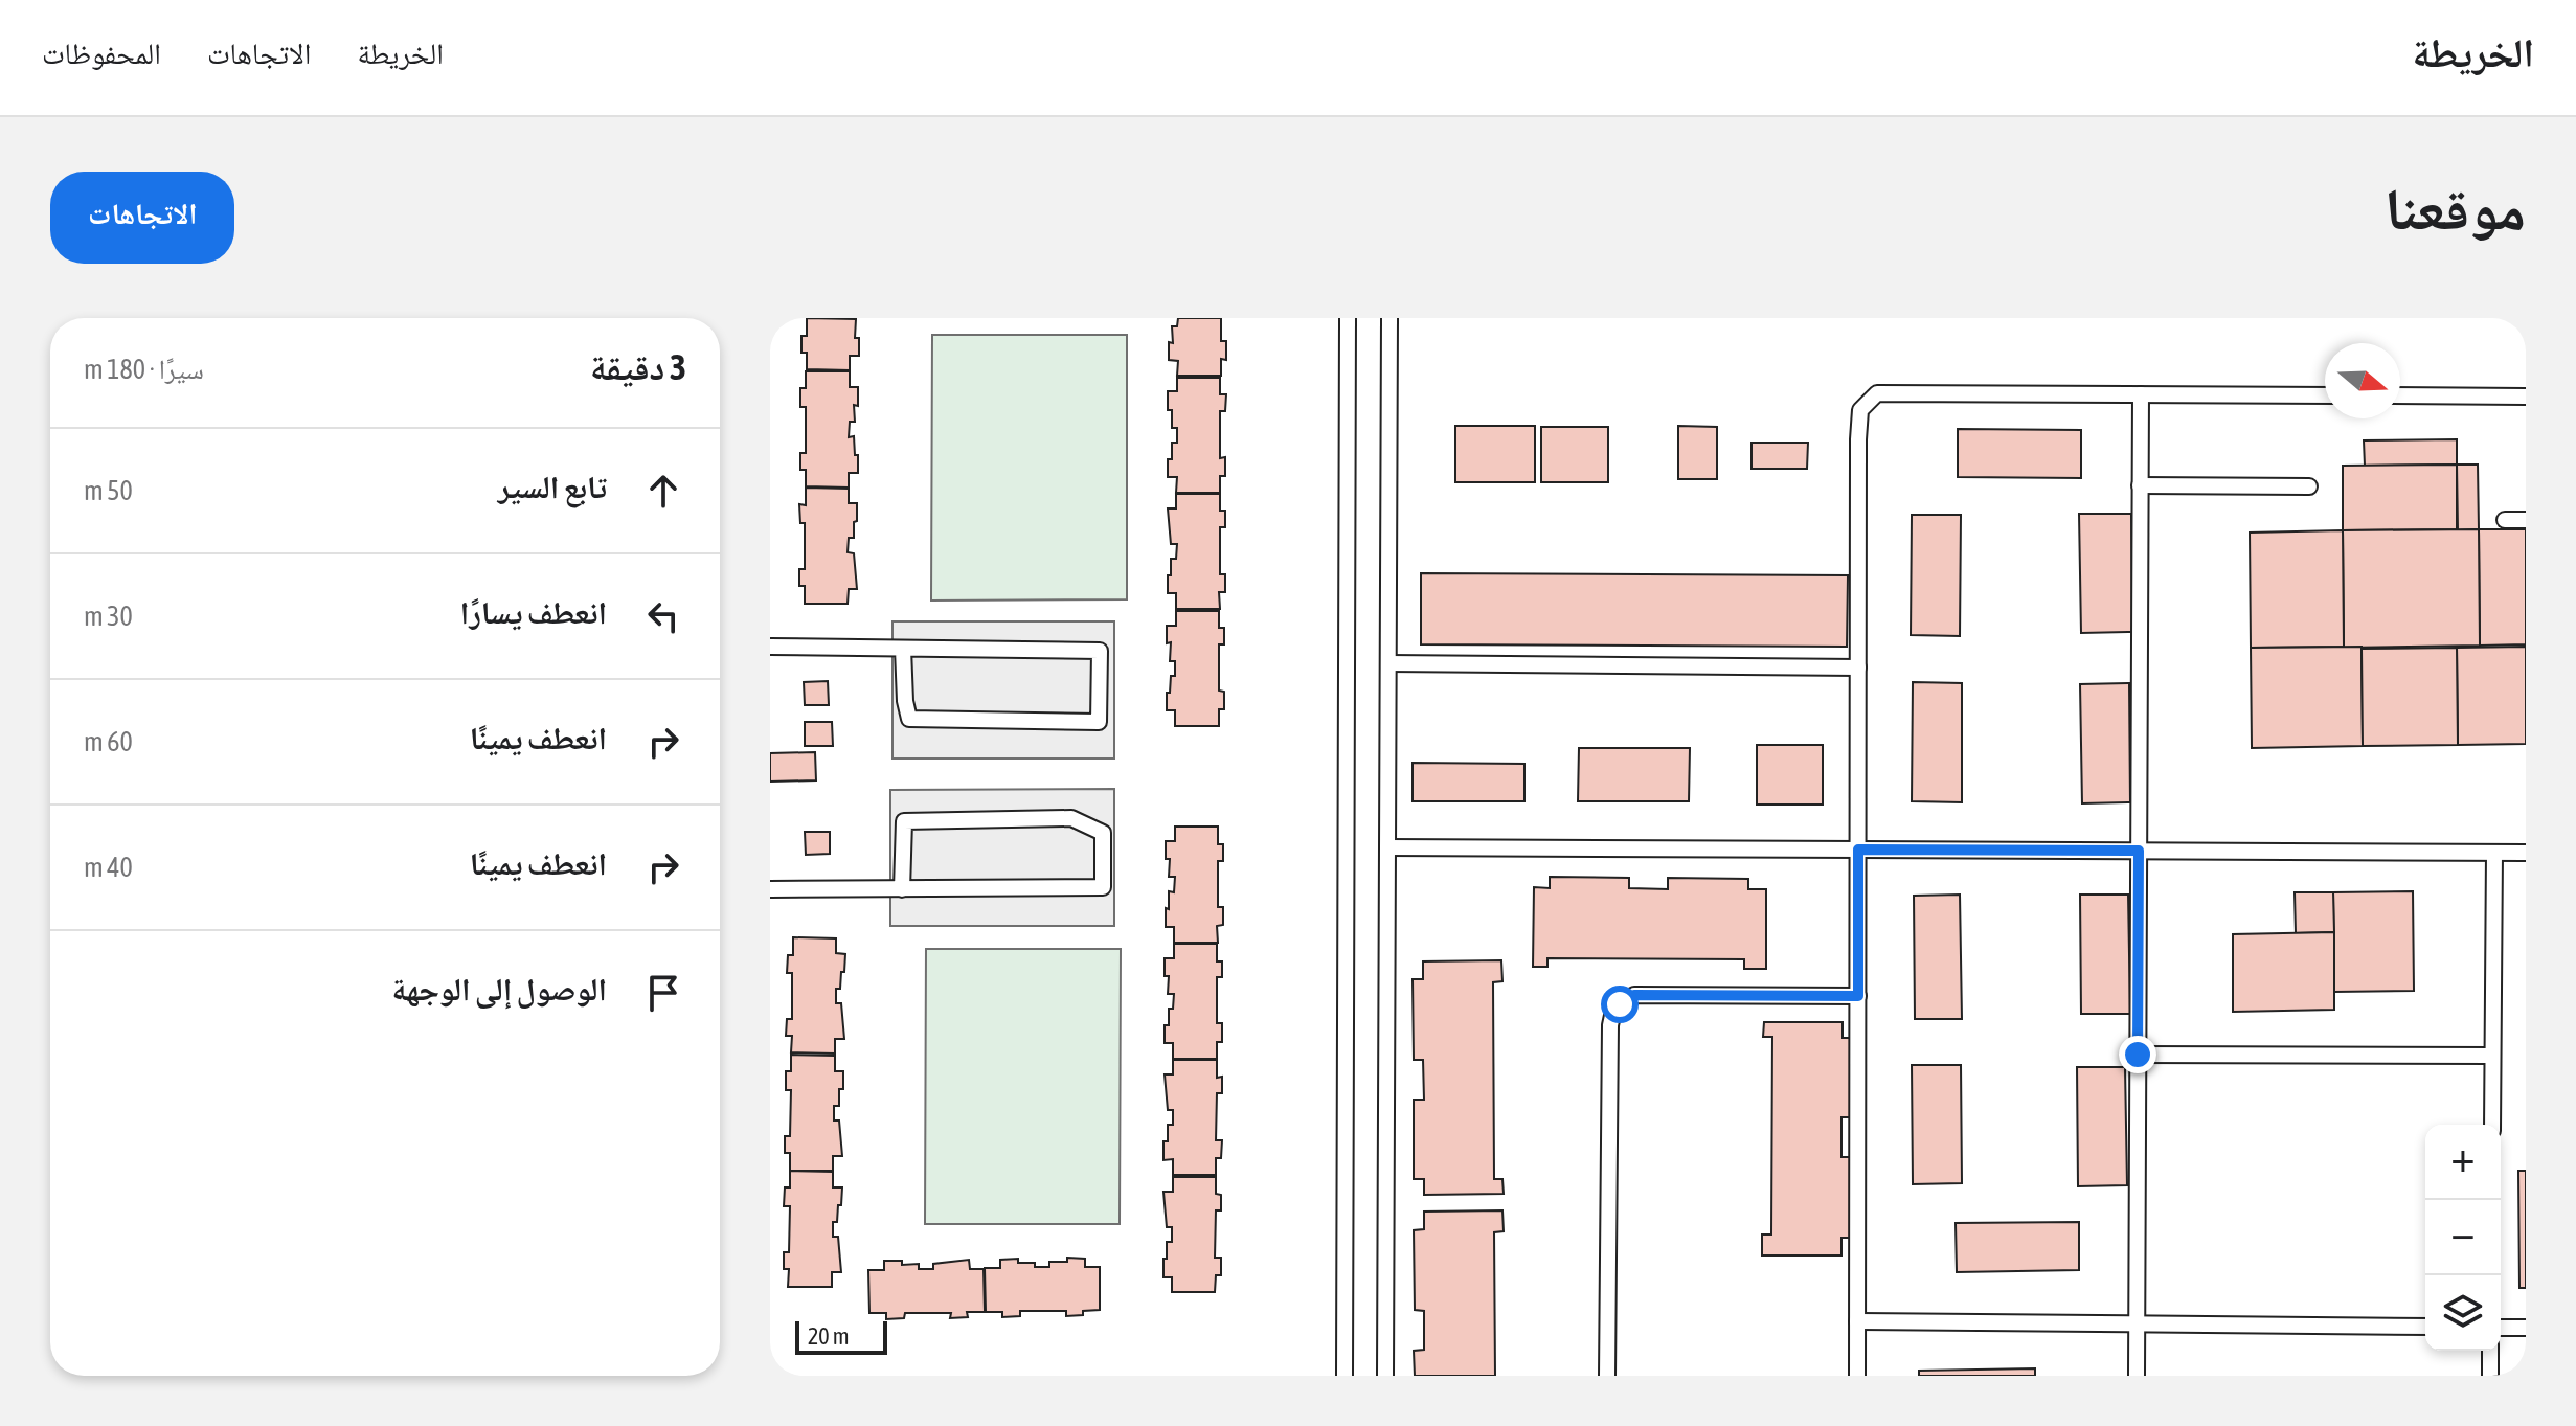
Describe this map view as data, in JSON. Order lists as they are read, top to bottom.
{
  "scale_bar": "20 m",
  "north": "right",
  "page": {
    "header": "الخريطة",
    "nav": ["الخريطة", "الاتجاهات", "المحفوظات"],
    "title": "موقعنا",
    "buttons": "الاتجاهات",
    "heading": ["3 دقيقة", "سيرًا · 180 m"],
    "list": [
      ["تابع السير", "50 m"],
      ["انعطف يسارًا", "30 m"],
      ["انعطف يمينًا", "60 m"],
      ["انعطف يمينًا", "40 m"],
      "الوصول إلى الوجهة"
    ],
    "map_buttons": ["+", "−"],
    "scale": "20 m"
  }
}
